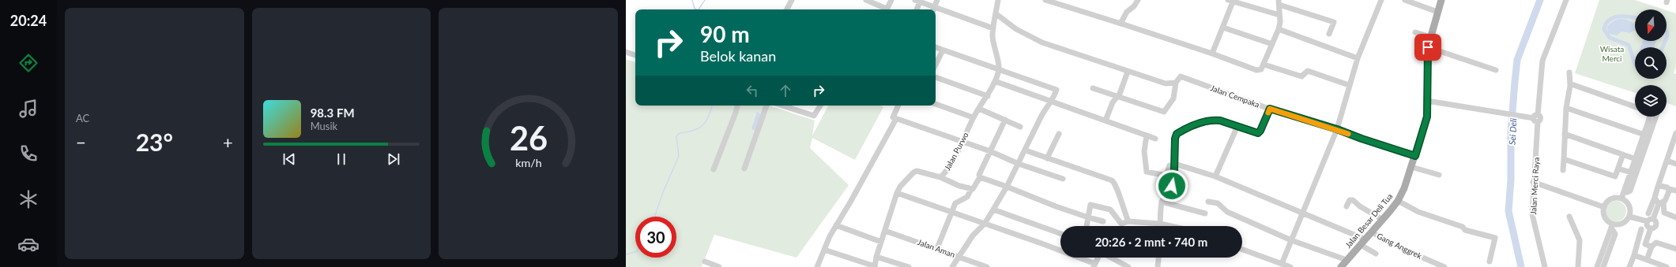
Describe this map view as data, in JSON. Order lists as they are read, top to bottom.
{
  "streets": {
    "main road": ["Jalan Besar Deli Tua"],
    "street": [
      "Jalan Cempaka",
      "Jalan Purwo",
      "Jalan Merci Raya",
      "Gang Anggrek",
      "Jalan Aman"
    ]
  },
  "crossings": [
    ["Jalan Cempaka", "Jalan Besar Deli Tua"],
    ["Jalan Purwo", "Jalan Aman"],
    ["Jalan Besar Deli Tua", "Gang Anggrek"]
  ],
  "water": ["Sei Deli"],
  "parks": ["Wisata Merci"],
  "north": "bottom",
  "page": {
    "tabs": "20:24",
    "tile": "AC",
    "turn": ["90 m", "Belok kanan"],
    "song": ["98.3 FM", "Musik"],
    "heat": ["−", "23°", "+"],
    "limit": "30",
    "trip": "20:26 · 2 mnt · 740 m",
    "gauge": ["26", "km/h"]
  }
}
